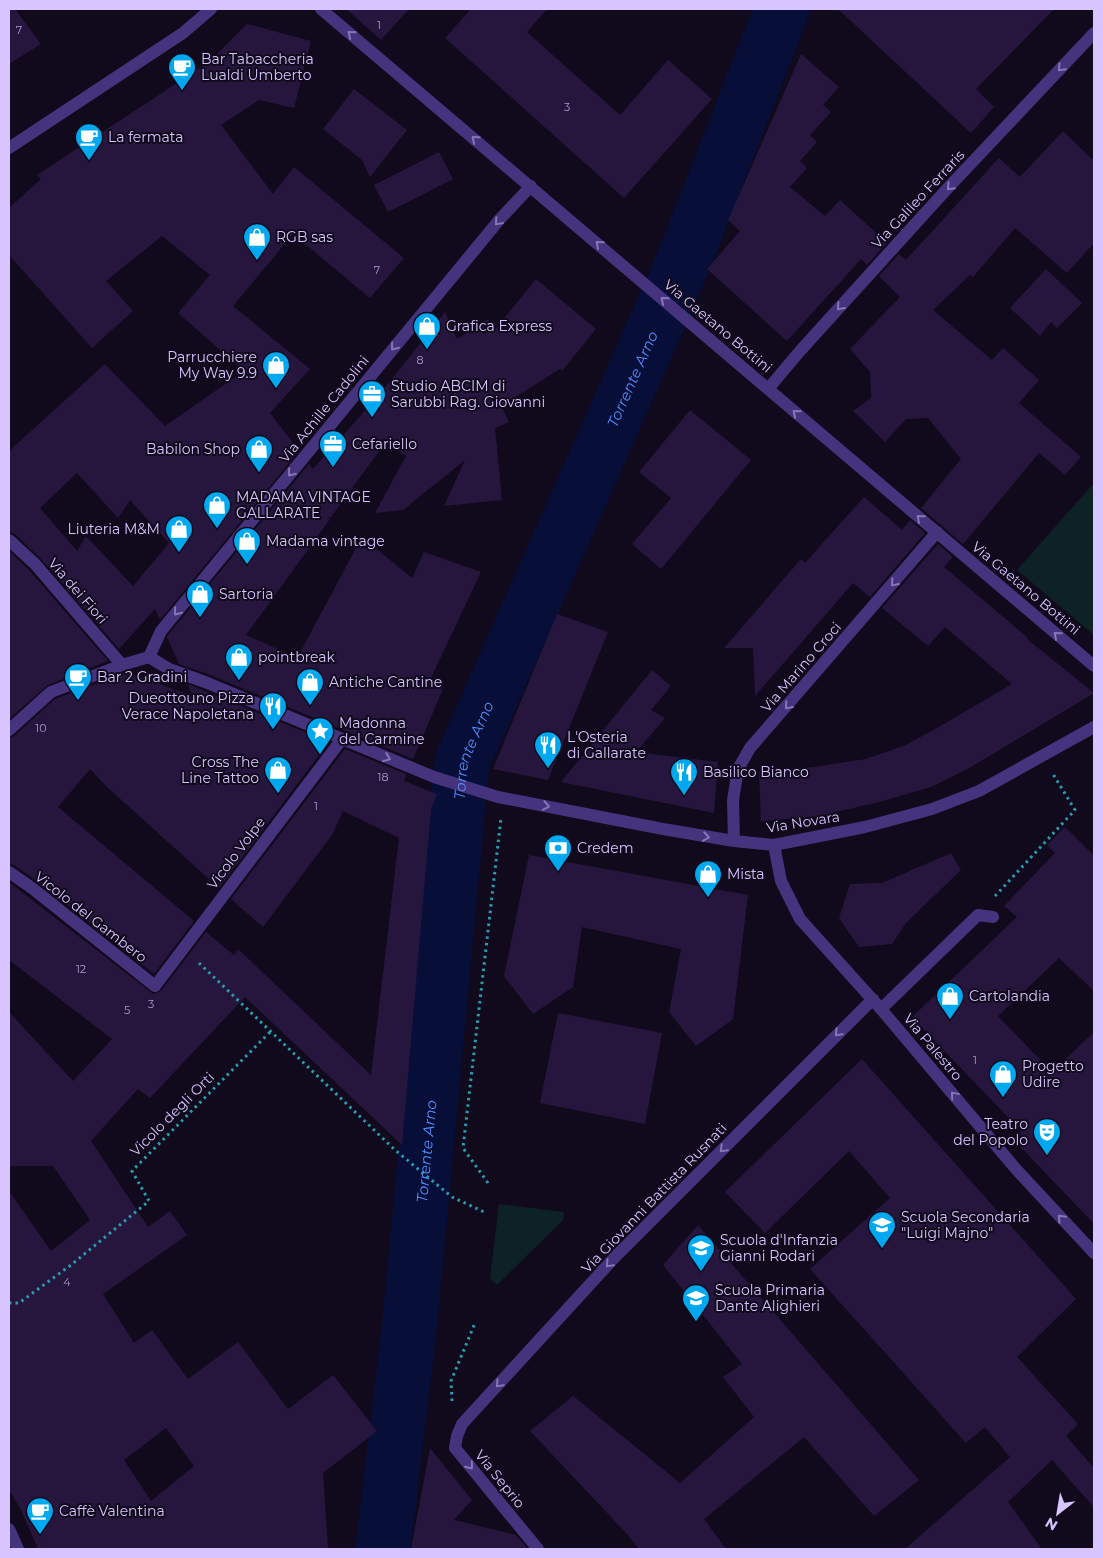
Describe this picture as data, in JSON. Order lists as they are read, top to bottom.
{
  "streets": {
    "street": [
      "Via Galileo Ferraris",
      "Via Gaetano Bottini",
      "Via Achille Cadolini",
      "Via dei Fiori",
      "Via Marino Croci",
      "Via Novara",
      "Vicolo Volpe",
      "Vicolo del Gambero",
      "Via Palestro",
      "Via Giovanni Battista Rusnati",
      "Via Seprio"
    ],
    "path": ["Vicolo degli Orti"]
  },
  "crossings": [
    ["Via Galileo Ferraris", "Via Gaetano Bottini"],
    ["Via Gaetano Bottini", "Via Achille Cadolini"],
    ["Via Gaetano Bottini", "Via Marino Croci"],
    ["Via Achille Cadolini", "Via Novara"],
    ["Via Marino Croci", "Via Novara"],
    ["Via Novara", "Vicolo Volpe"],
    ["Via Novara", "Via Palestro"],
    ["Vicolo Volpe", "Vicolo del Gambero"],
    ["Via Palestro", "Via Giovanni Battista Rusnati"],
    ["Via Giovanni Battista Rusnati", "Via Seprio"]
  ],
  "one_way": [
    "Via Galileo Ferraris",
    "Via Gaetano Bottini",
    "Via Achille Cadolini",
    "Via Marino Croci",
    "Via Novara",
    "Via Palestro",
    "Via Giovanni Battista Rusnati",
    "Via Seprio"
  ],
  "water": ["Torrente Arno"],
  "places": {
    "cafe": [
      "Bar Tabaccheria Lualdi Umberto",
      "La fermata",
      "Bar 2 Gradini",
      "Caffè Valentina"
    ],
    "shop": [
      "RGB sas",
      "Grafica Express",
      "Parrucchiere My Way 9.9",
      "Babilon Shop",
      "MADAMA VINTAGE GALLARATE",
      "Liuteria M&M",
      "Madama vintage",
      "Sartoria",
      "pointbreak",
      "Antiche Cantine",
      "Cross The Line Tattoo",
      "Mista",
      "Cartolandia",
      "Progetto Udire"
    ],
    "office": ["Studio ABCIM di Sarubbi Rag. Giovanni", "Cefariello"],
    "restaurant": ["Dueottouno Pizza Verace Napoletana", "L'Osteria di Gallarate", "Basilico Bianco"],
    "place": ["Madonna del Carmine"],
    "bank": ["Credem"],
    "theatre": ["Teatro del Popolo"],
    "school or university": ["Scuola Secondaria \"Luigi Majno\"", "Scuola d'Infanzia Gianni Rodari", "Scuola Primaria Dante Alighieri"]
  },
  "house_numbers": [
    "1",
    "7",
    "3",
    "7",
    "8",
    "10",
    "18",
    "1",
    "12",
    "3",
    "5",
    "1",
    "4"
  ],
  "north": "bottom left"
}
